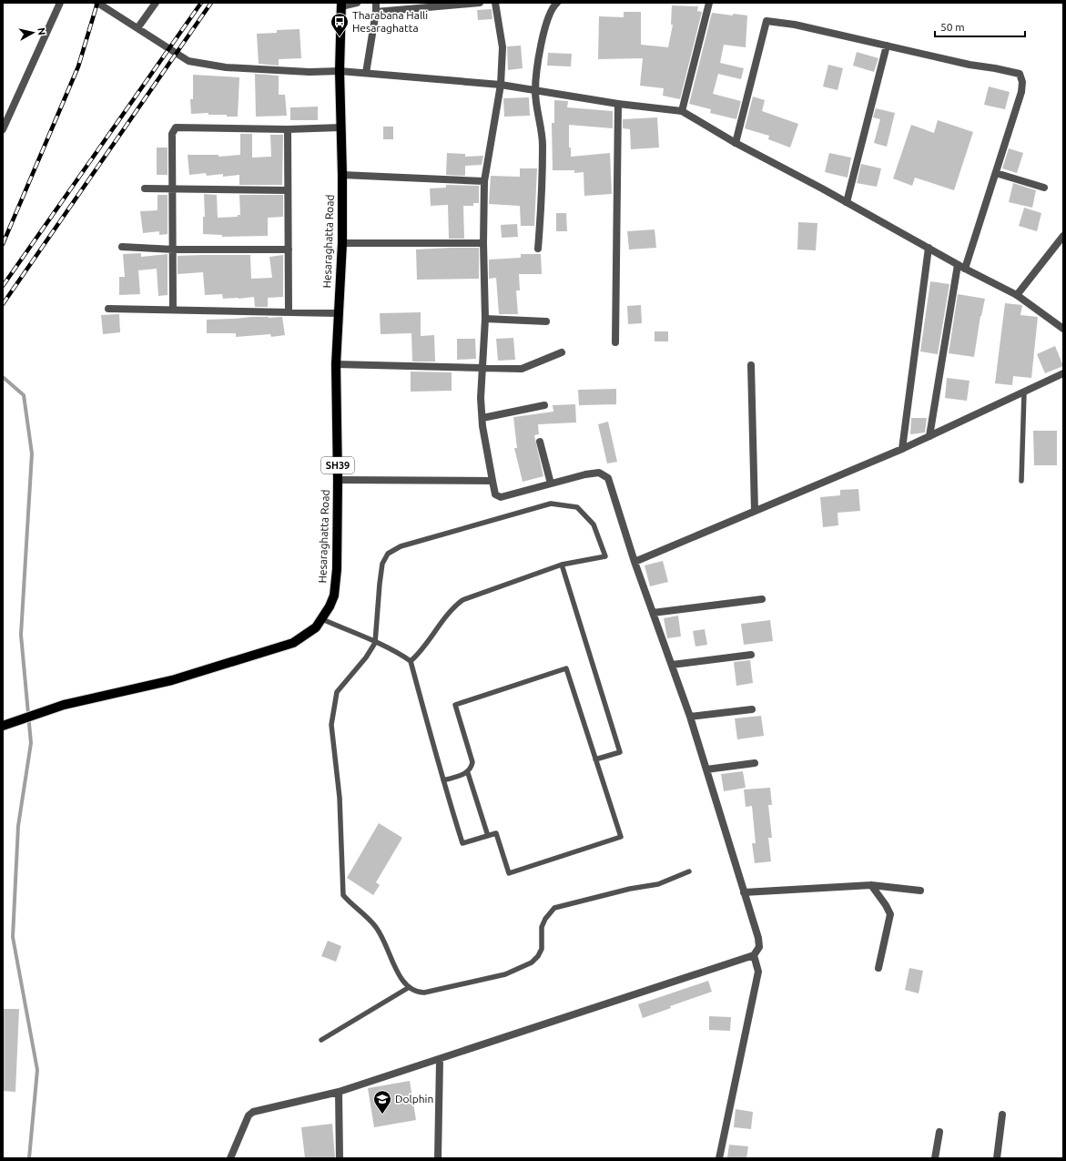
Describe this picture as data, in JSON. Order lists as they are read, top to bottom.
{
  "streets": {
    "main road": ["Hesaraghatta Road", "SH39"]
  },
  "places": {
    "bus stop": ["Tharabana Halli Hesaraghatta"],
    "school or university": ["Dolphin"]
  },
  "scale_bar": "50 m",
  "north": "right"
}
